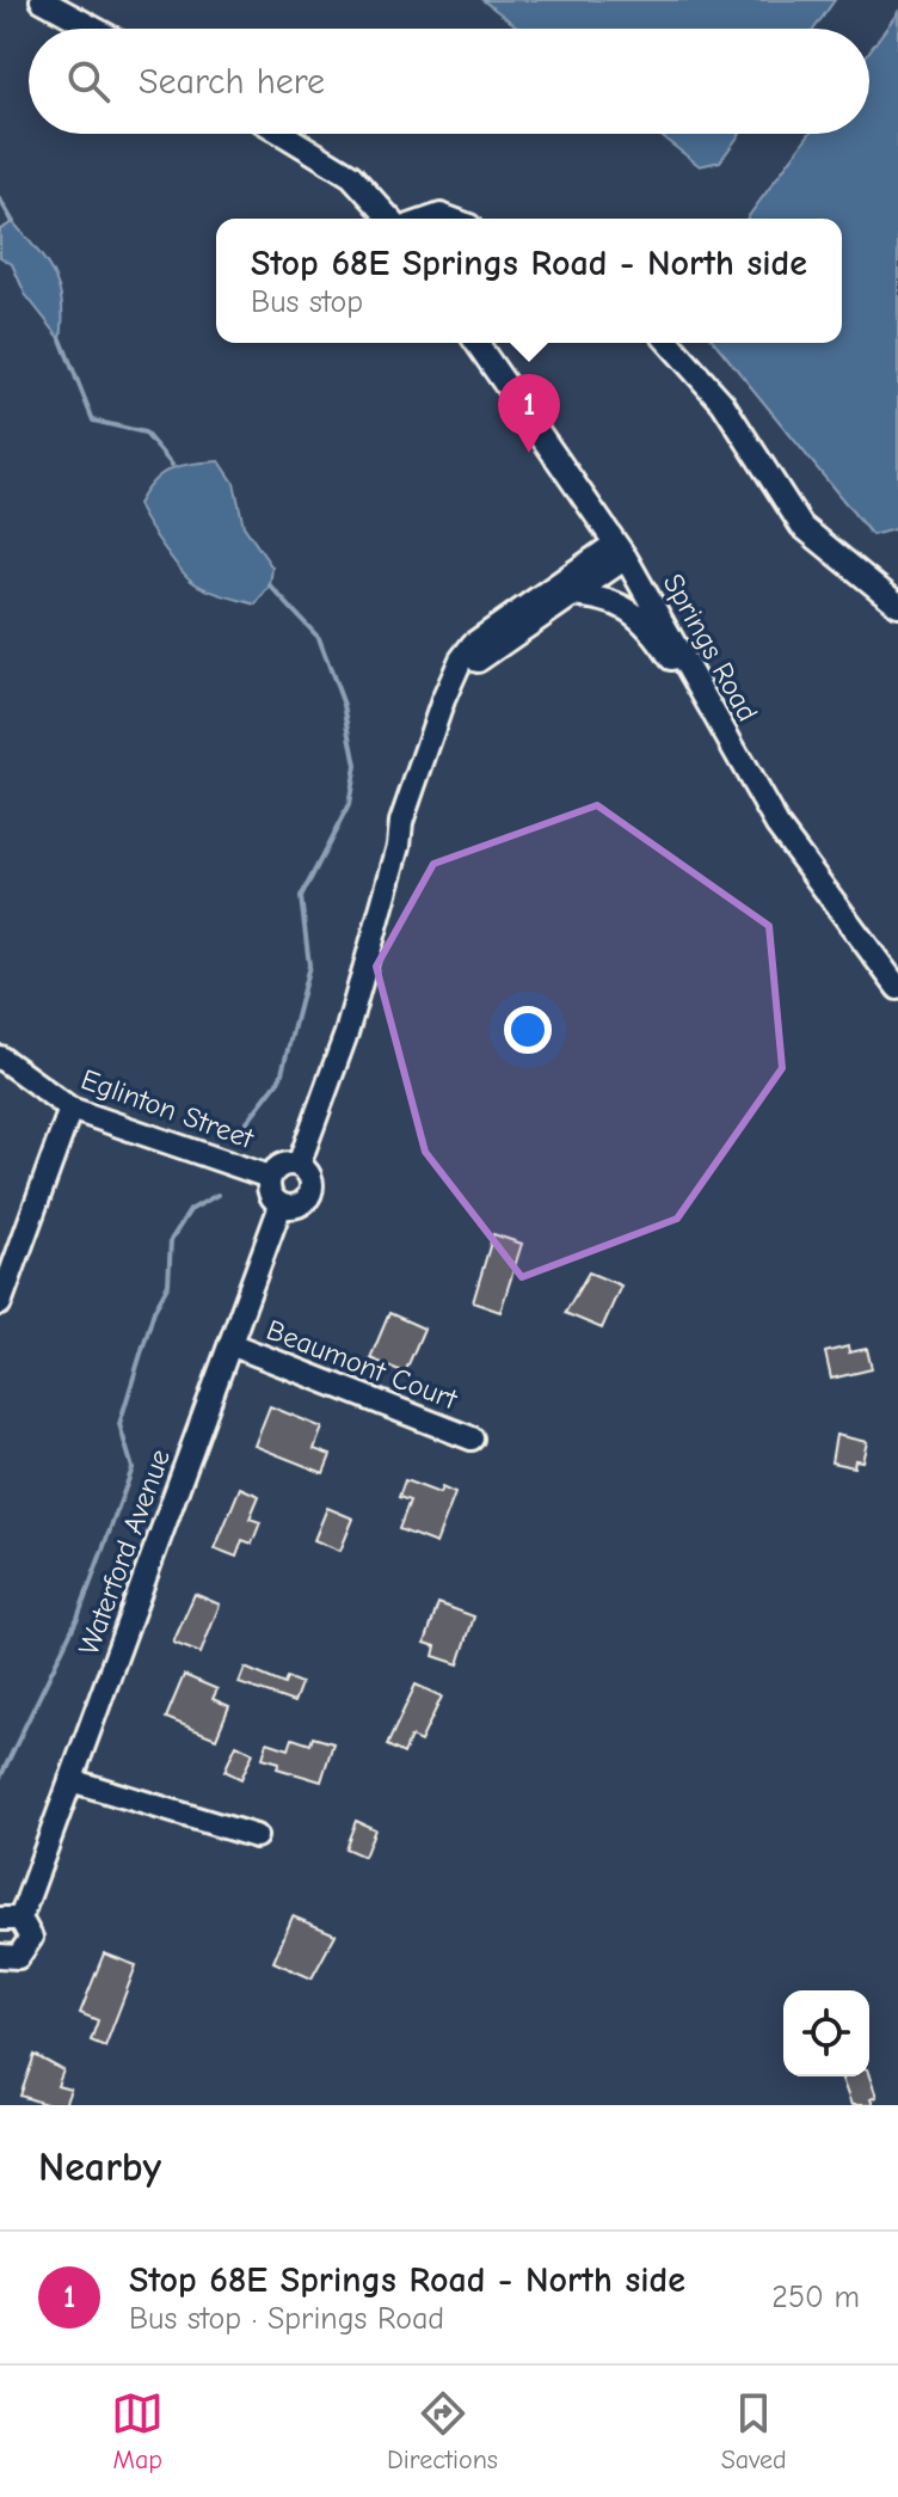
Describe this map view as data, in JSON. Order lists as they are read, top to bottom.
{
  "streets": {
    "street": [
      "Springs Road",
      "Eglinton Street",
      "Beaumont Court",
      "Waterford Avenue"
    ]
  },
  "crossings": [
    ["Eglinton Street", "Waterford Avenue"],
    ["Beaumont Court", "Waterford Avenue"]
  ],
  "page": {
    "search": "Search here",
    "popup": ["Stop 68E Springs Road - North side", "Bus stop"],
    "pins": "1",
    "heading": "Nearby",
    "list": [
      {
        "mark": "1",
        "name": "Stop 68E Springs Road - North side",
        "note": "Bus stop · Springs Road",
        "value": "250 m"
      }
    ],
    "nav": ["Map", "Directions", "Saved"]
  }
}
